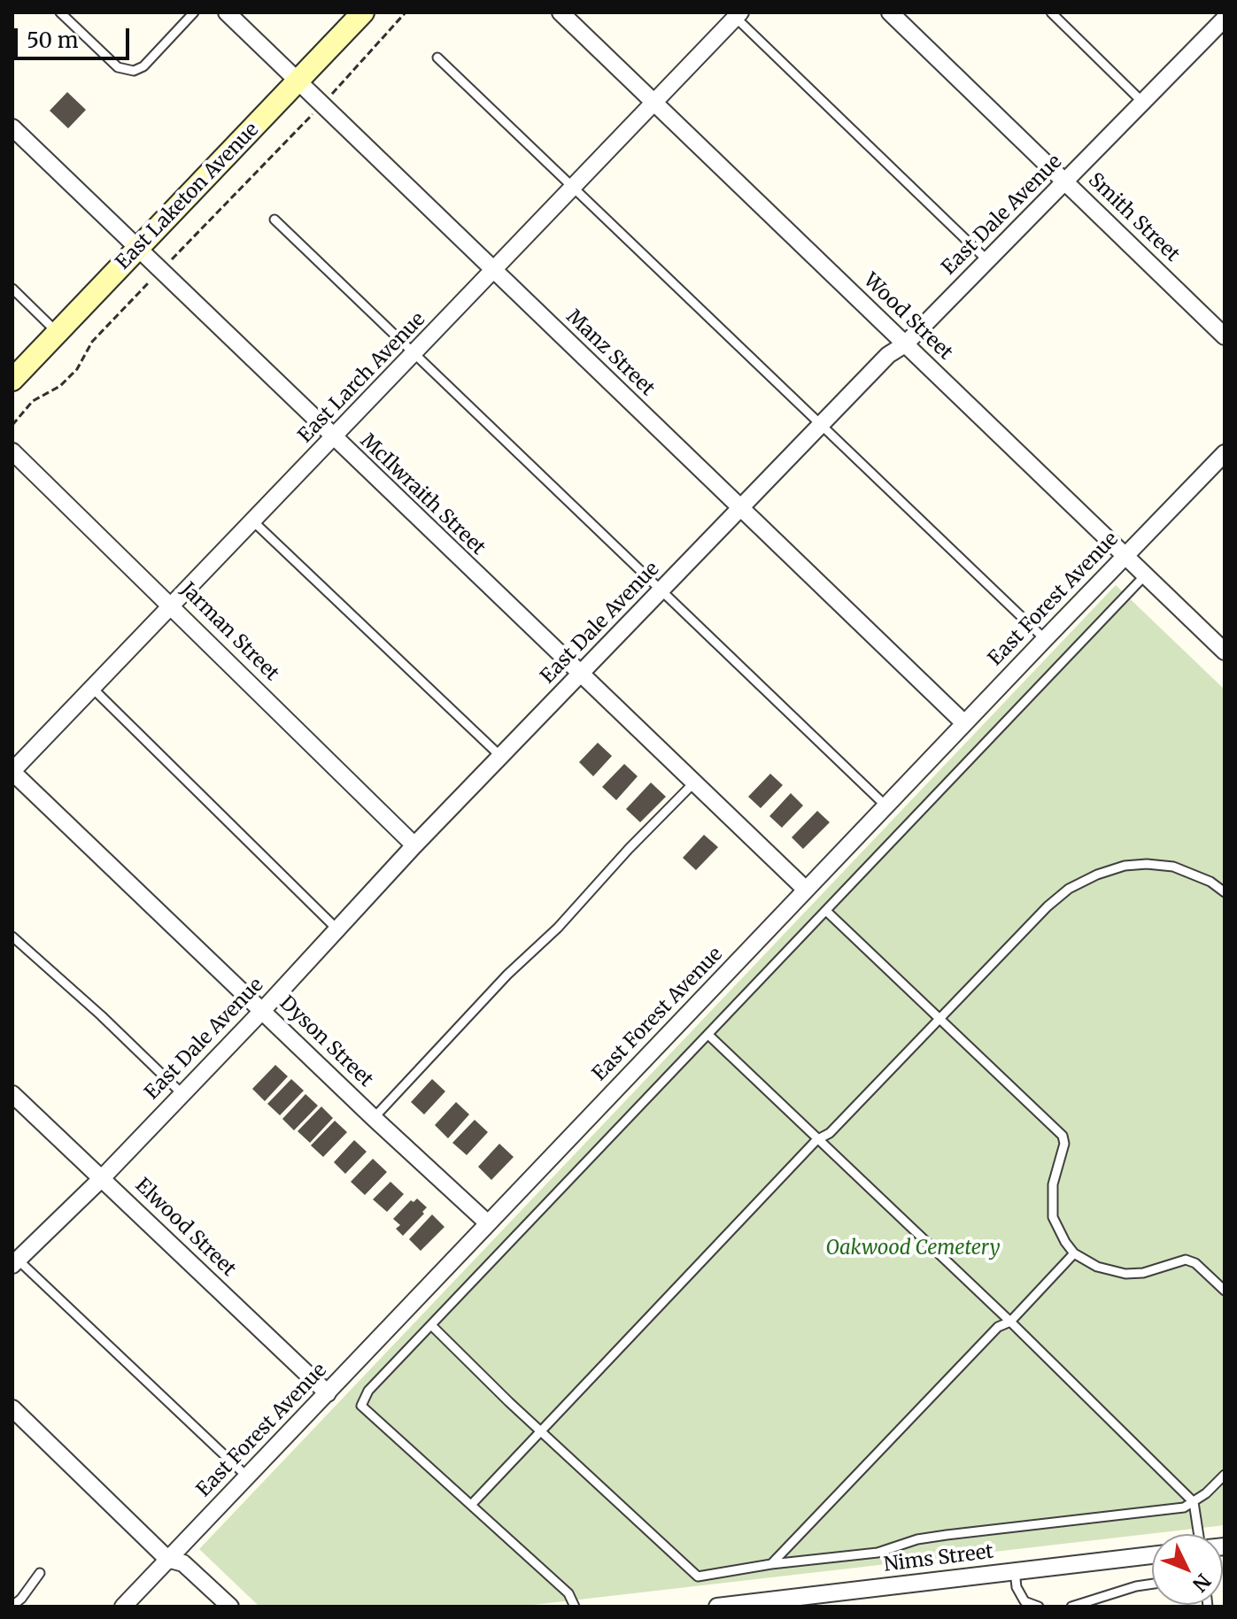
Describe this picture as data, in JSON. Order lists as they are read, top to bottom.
{
  "streets": {
    "main road": ["East Laketon Avenue"],
    "street": [
      "East Dale Avenue",
      "Smith Street",
      "Wood Street",
      "Manz Street",
      "East Larch Avenue",
      "McIlwraith Street",
      "East Forest Avenue",
      "Jarman Street",
      "Dyson Street",
      "Elwood Street",
      "Nims Street"
    ]
  },
  "crossings": [
    ["East Laketon Avenue", "Manz Street"],
    ["East Laketon Avenue", "McIlwraith Street"],
    ["East Dale Avenue", "Smith Street"],
    ["East Dale Avenue", "Wood Street"],
    ["East Dale Avenue", "Manz Street"],
    ["East Dale Avenue", "McIlwraith Street"],
    ["East Dale Avenue", "Jarman Street"],
    ["East Dale Avenue", "Dyson Street"],
    ["East Dale Avenue", "Elwood Street"],
    ["Wood Street", "East Larch Avenue"],
    ["Wood Street", "East Forest Avenue"],
    ["Manz Street", "East Larch Avenue"],
    ["Manz Street", "East Forest Avenue"],
    ["East Larch Avenue", "McIlwraith Street"],
    ["East Larch Avenue", "Jarman Street"],
    ["East Larch Avenue", "Dyson Street"],
    ["McIlwraith Street", "East Forest Avenue"],
    ["East Forest Avenue", "Dyson Street"],
    ["East Forest Avenue", "Elwood Street"]
  ],
  "parks": ["Oakwood Cemetery"],
  "scale_bar": "50 m",
  "north": "bottom right"
}
